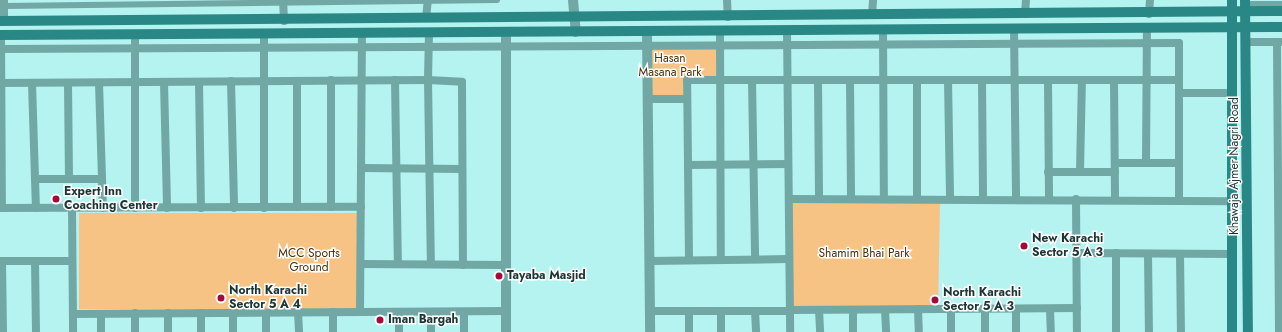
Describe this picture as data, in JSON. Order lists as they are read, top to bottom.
{
  "streets": {
    "main road": ["Khawaja Ajmer Nagri Road"]
  },
  "parks": ["Hasan Masana Park", "MCC Sports Ground", "Shamim Bhai Park"],
  "places": [
    "Expert Inn Coaching Center",
    "New Karachi Sector 5 A 3",
    "Tayaba Masjid",
    "North Karachi Sector 5 A 4",
    "North Karachi Sector 5 A 3",
    "Iman Bargah"
  ]
}
